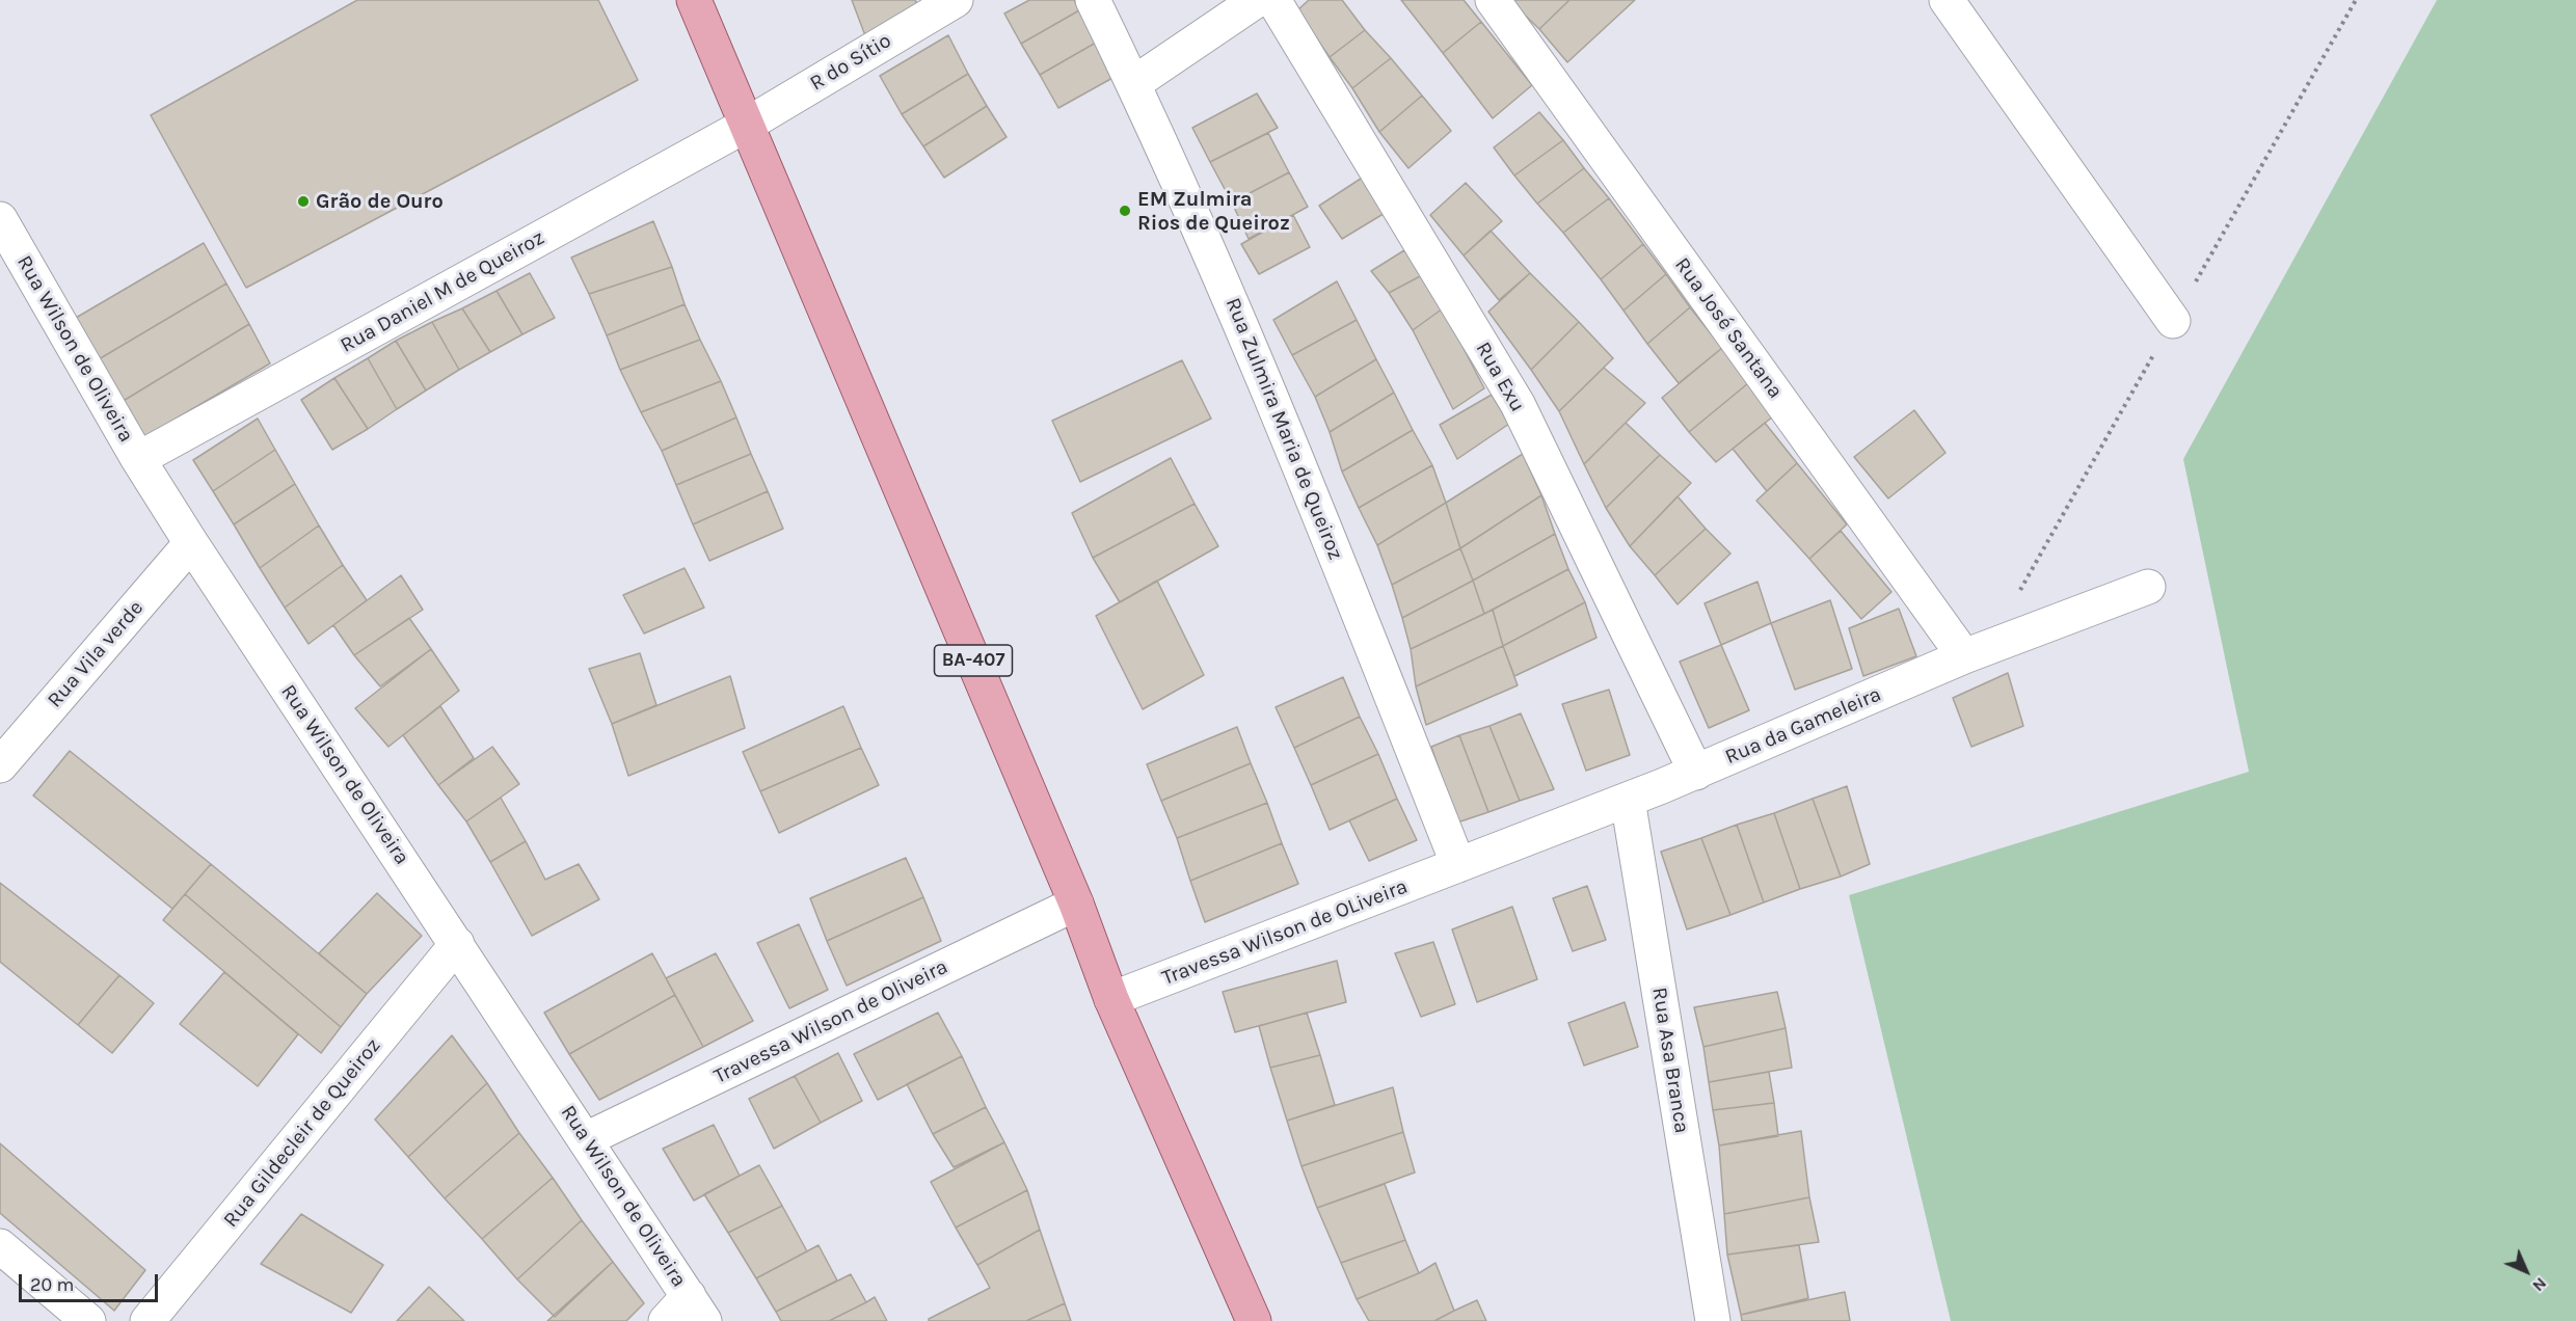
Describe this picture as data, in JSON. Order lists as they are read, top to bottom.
{
  "streets": {
    "main road": ["BA-407"],
    "street": [
      "R do Sítio",
      "Rua Daniel M de Queiroz",
      "Rua José Santana",
      "Rua Wilson de Oliveira",
      "Rua Exu",
      "Rua Zulmira Maria de Queiroz",
      "Rua Vila verde",
      "Rua da Gameleira",
      "Travessa Wilson de OLiveira",
      "Travessa Wilson de Oliveira",
      "Rua Asa Branca",
      "Rua Gildecleir de Queiroz"
    ]
  },
  "crossings": [
    ["R do Sítio", "Rua Daniel M de Queiroz"],
    ["R do Sítio", "BA-407"],
    ["Rua Daniel M de Queiroz", "Rua Wilson de Oliveira"],
    ["Rua Daniel M de Queiroz", "BA-407"],
    ["Rua José Santana", "Rua da Gameleira"],
    ["Rua Wilson de Oliveira", "Rua Vila verde"],
    ["Rua Wilson de Oliveira", "Travessa Wilson de Oliveira"],
    ["Rua Wilson de Oliveira", "Rua Gildecleir de Queiroz"],
    ["Rua Exu", "Rua da Gameleira"],
    ["Rua Zulmira Maria de Queiroz", "Rua da Gameleira"],
    ["Rua Zulmira Maria de Queiroz", "Travessa Wilson de OLiveira"],
    ["BA-407", "Travessa Wilson de OLiveira"],
    ["BA-407", "Travessa Wilson de Oliveira"],
    ["Rua da Gameleira", "Travessa Wilson de OLiveira"],
    ["Rua da Gameleira", "Rua Asa Branca"]
  ],
  "places": ["Grão de Ouro", "EM Zulmira Rios de Queiroz"],
  "scale_bar": "20 m",
  "north": "bottom right"
}
